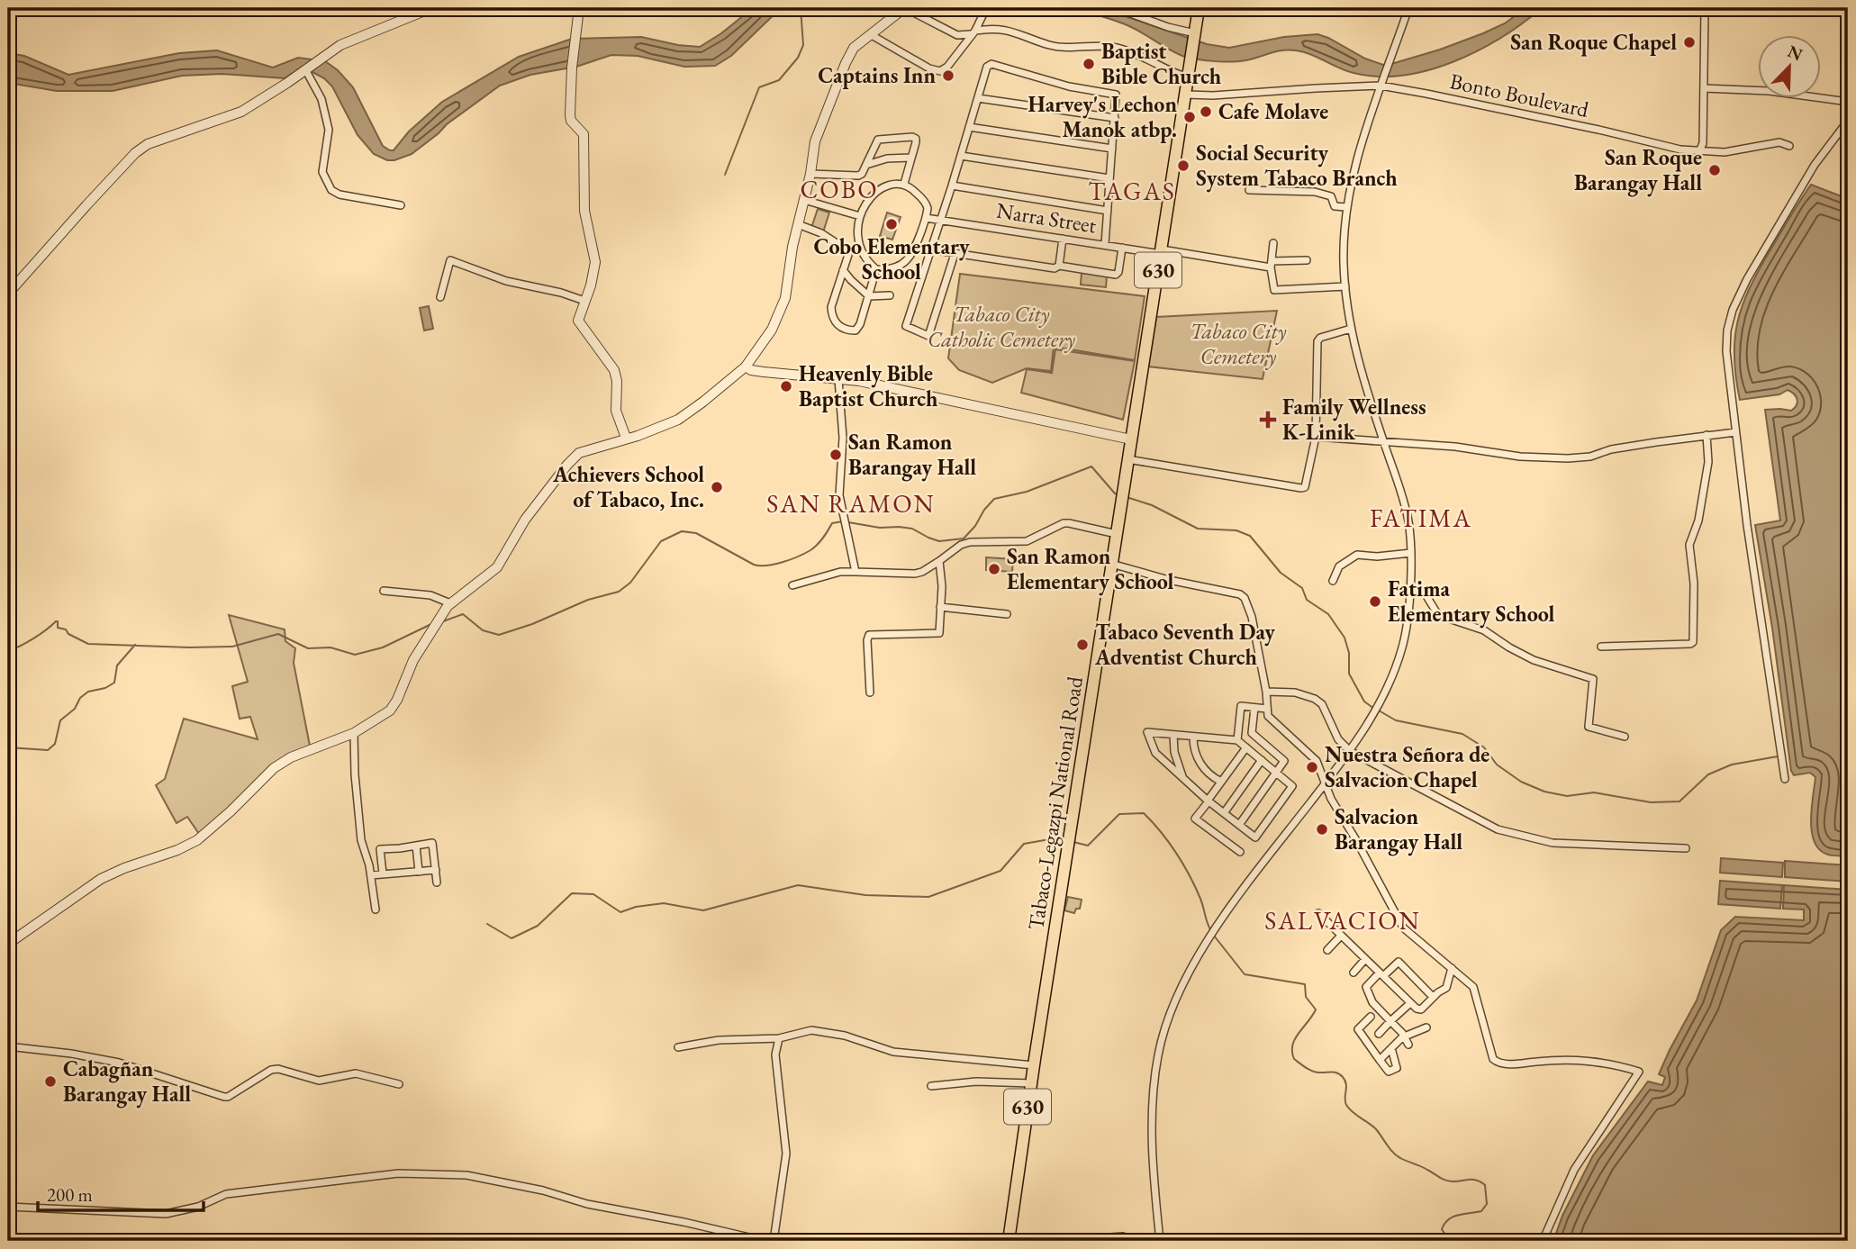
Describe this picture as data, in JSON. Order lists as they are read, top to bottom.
{
  "streets": {
    "main road": ["630", "Tabaco-Legazpi National Road"],
    "street": ["Bonto Boulevard", "Narra Street"]
  },
  "crossings": [
    ["Bonto Boulevard", "Tabaco-Legazpi National Road"],
    ["Narra Street", "Tabaco-Legazpi National Road"],
    ["630", "Tabaco-Legazpi National Road"]
  ],
  "districts": [
    "COBO",
    "TAGAS",
    "SAN RAMON",
    "FATIMA",
    "SALVACION"
  ],
  "parks": ["Tabaco City Catholic Cemetery", "Tabaco City Cemetery"],
  "places": {
    "other": [
      "San Roque Chapel",
      "Baptist Bible Church",
      "Captains Inn",
      "Cafe Molave",
      "Harvey's Lechon Manok atbp.",
      "Social Security System Tabaco Branch",
      "San Roque Barangay Hall",
      "Cobo Elementary School",
      "Heavenly Bible Baptist Church",
      "San Ramon Barangay Hall",
      "Achievers School of Tabaco, Inc.",
      "San Ramon Elementary School",
      "Fatima Elementary School",
      "Tabaco Seventh Day Adventist Church",
      "Nuestra Señora de Salvacion Chapel",
      "Salvacion Barangay Hall",
      "Cabagñan Barangay Hall"
    ],
    "health": ["Family Wellness K-Linik"]
  },
  "scale_bar": "200 m",
  "north": "top right"
}
